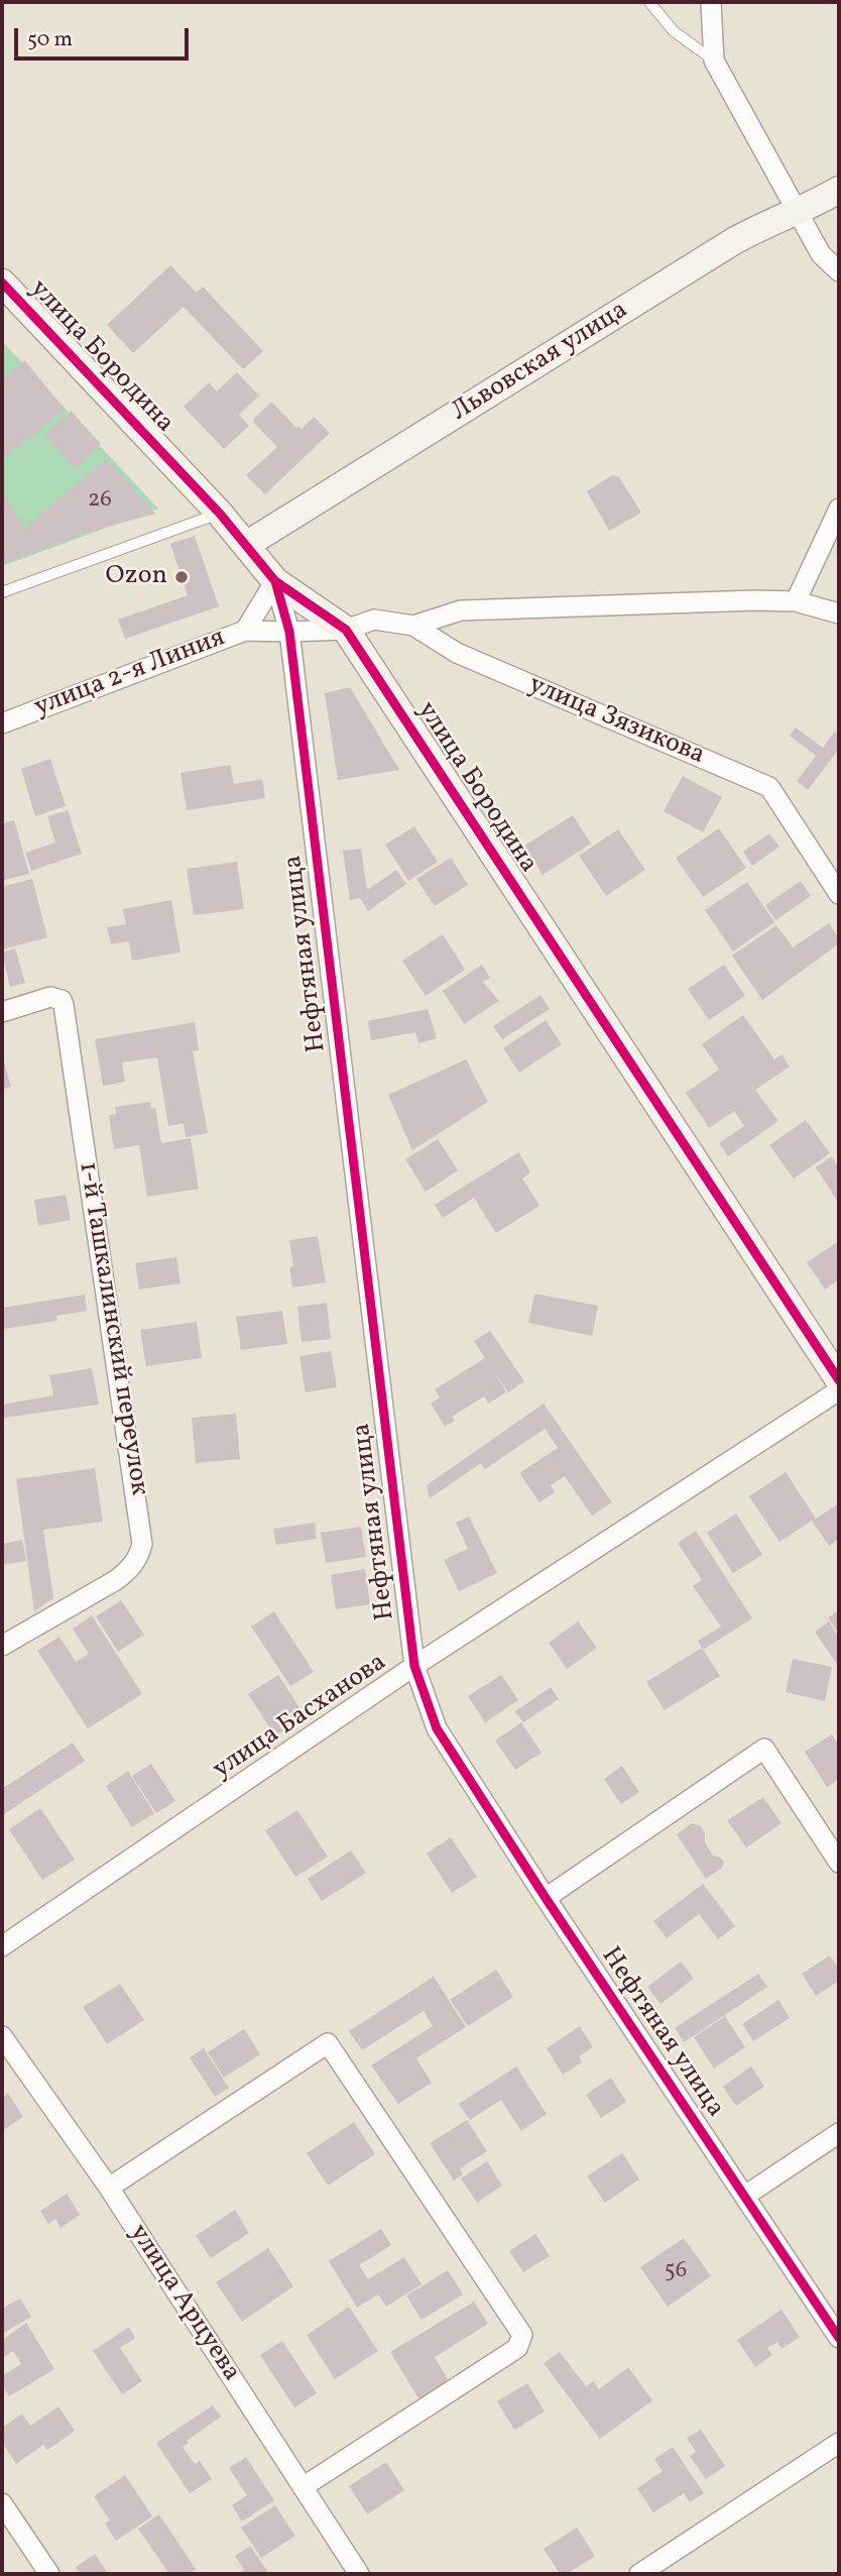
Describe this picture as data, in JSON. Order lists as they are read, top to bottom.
{
  "streets": {
    "street": [
      "улица Бородина",
      "Львовская улица",
      "улица 2-я Линия",
      "улица Зязикова",
      "Нефтяная улица",
      "1-й Ташкалинский переулок",
      "улица Басханова",
      "улица Арцуева"
    ]
  },
  "crossings": [
    ["улица Бородина", "Львовская улица"],
    ["улица Бородина", "улица 2-я Линия"],
    ["улица Бородина", "улица Зязикова"],
    ["улица Бородина", "Нефтяная улица"],
    ["улица 2-я Линия", "улица Зязикова"],
    ["улица 2-я Линия", "Нефтяная улица"],
    ["улица Зязикова", "Нефтяная улица"],
    ["Нефтяная улица", "улица Басханова"]
  ],
  "places": ["Ozon"],
  "house_numbers": ["26", "56"],
  "scale_bar": "50 m"
}
